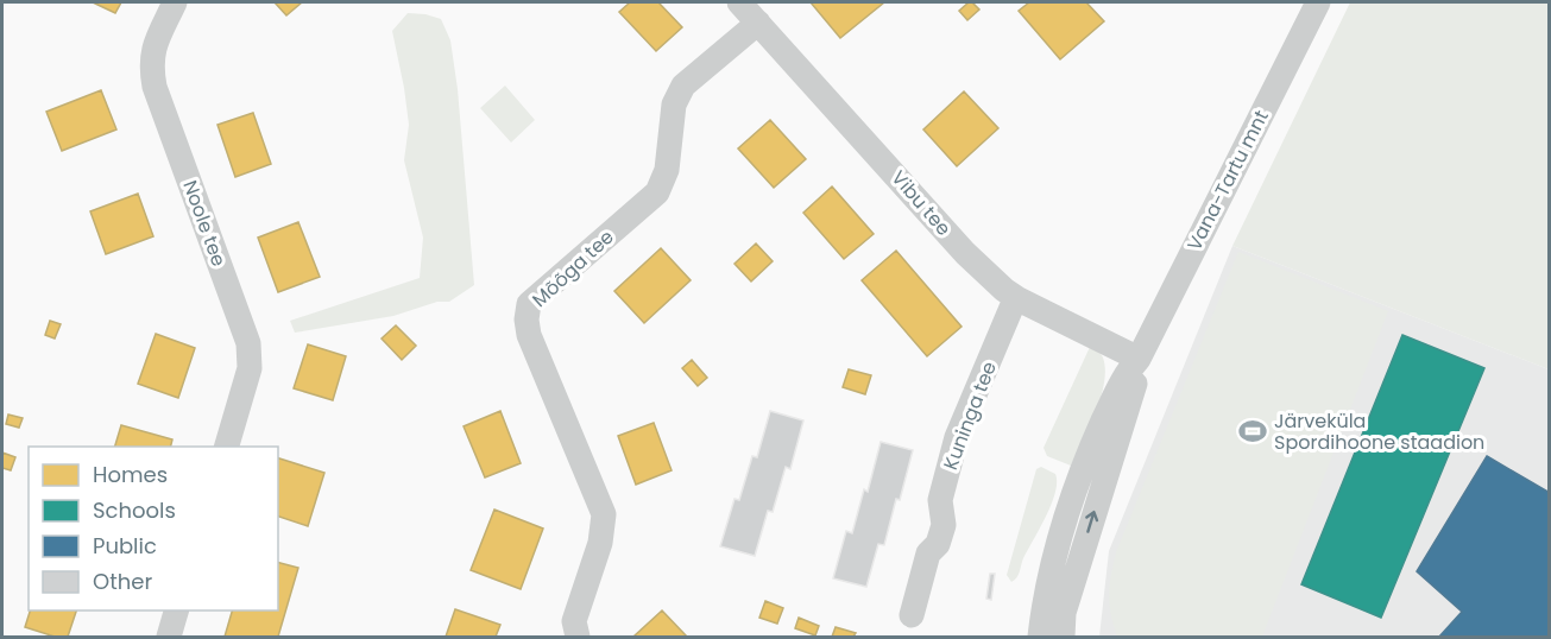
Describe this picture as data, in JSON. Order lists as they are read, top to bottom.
{
  "streets": {
    "street": [
      "Vana-Tartu mnt",
      "Vibu tee",
      "Noole tee",
      "Mõõga tee",
      "Kuninga tee"
    ]
  },
  "crossings": [
    ["Vana-Tartu mnt", "Vibu tee"],
    ["Vibu tee", "Mõõga tee"],
    ["Vibu tee", "Kuninga tee"]
  ],
  "places": {
    "sports": ["Järveküla Spordihoone staadion"]
  },
  "legend": [
    "Homes",
    "Schools",
    "Public",
    "Other"
  ]
}
